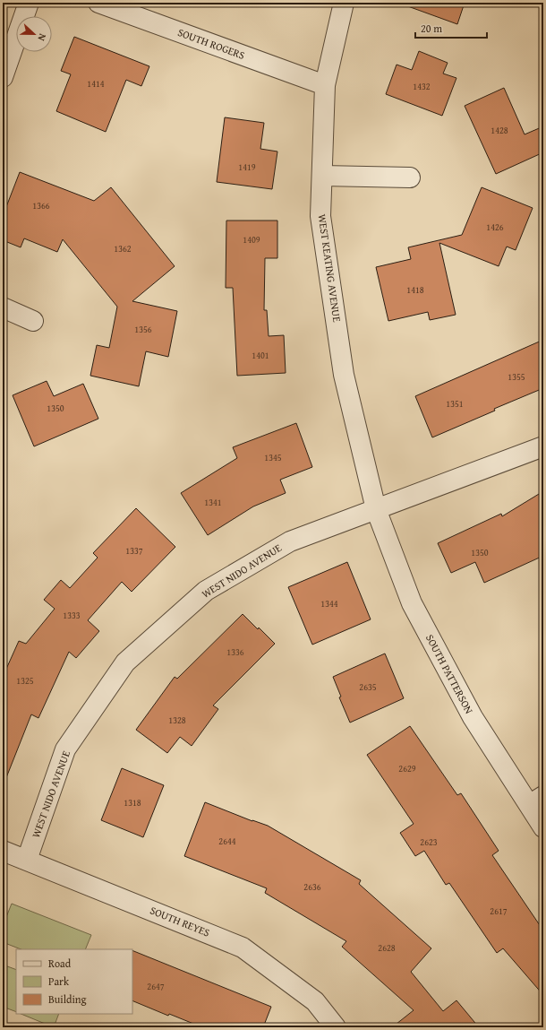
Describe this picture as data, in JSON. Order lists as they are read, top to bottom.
{
  "streets": {
    "street": [
      "SOUTH ROGERS",
      "WEST KEATING AVENUE",
      "WEST NIDO AVENUE",
      "SOUTH PATTERSON",
      "SOUTH REYES"
    ]
  },
  "crossings": [
    ["SOUTH ROGERS", "WEST KEATING AVENUE"],
    ["WEST KEATING AVENUE", "WEST NIDO AVENUE"],
    ["WEST KEATING AVENUE", "SOUTH PATTERSON"],
    ["WEST NIDO AVENUE", "SOUTH PATTERSON"],
    ["WEST NIDO AVENUE", "SOUTH REYES"]
  ],
  "house_numbers": [
    "1414",
    "1432",
    "1428",
    "1419",
    "1366",
    "1426",
    "1409",
    "1362",
    "1418",
    "1356",
    "1401",
    "1355",
    "1351",
    "1350",
    "1345",
    "1341",
    "1337",
    "1350",
    "1344",
    "1333",
    "1336",
    "1325",
    "2635",
    "1328",
    "2629",
    "1318",
    "2644",
    "2623",
    "2636",
    "2617",
    "2628",
    "2647"
  ],
  "legend": ["Road", "Park", "Building"],
  "scale_bar": "20 m",
  "north": "right"
}
